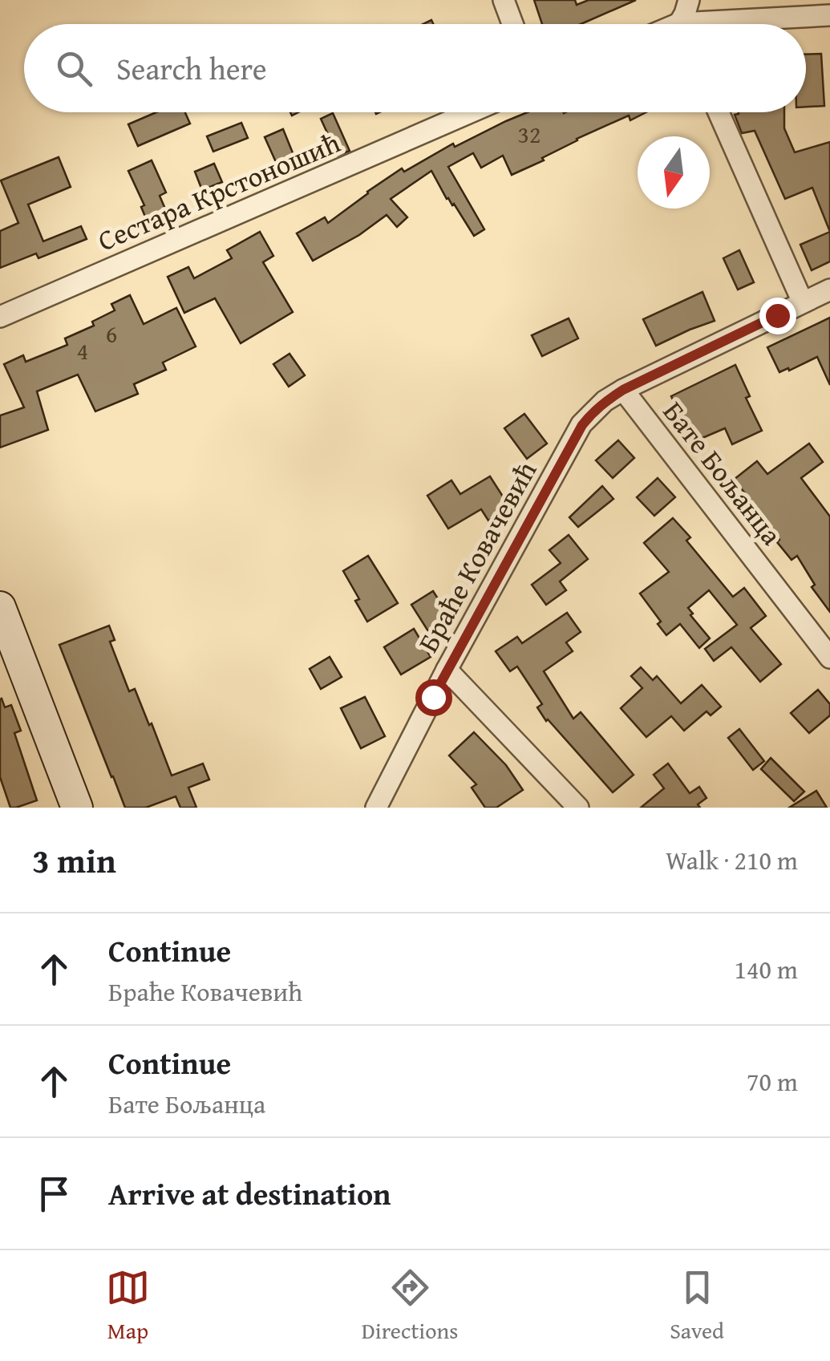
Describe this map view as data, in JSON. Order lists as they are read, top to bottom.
{
  "streets": {
    "street": ["Сестара Крстоношић", "Бате Бољанца", "Браће Ковачевић"]
  },
  "crossings": [
    ["Бате Бољанца", "Браће Ковачевић"]
  ],
  "house_numbers": ["32", "6", "4"],
  "north": "bottom",
  "page": {
    "search": "Search here",
    "heading": ["3 min", "Walk · 210 m"],
    "list": [
      ["Continue", "Браће Ковачевић", "140 m"],
      ["Continue", "Бате Бољанца", "70 m"],
      "Arrive at destination"
    ],
    "nav": ["Map", "Directions", "Saved"]
  }
}
